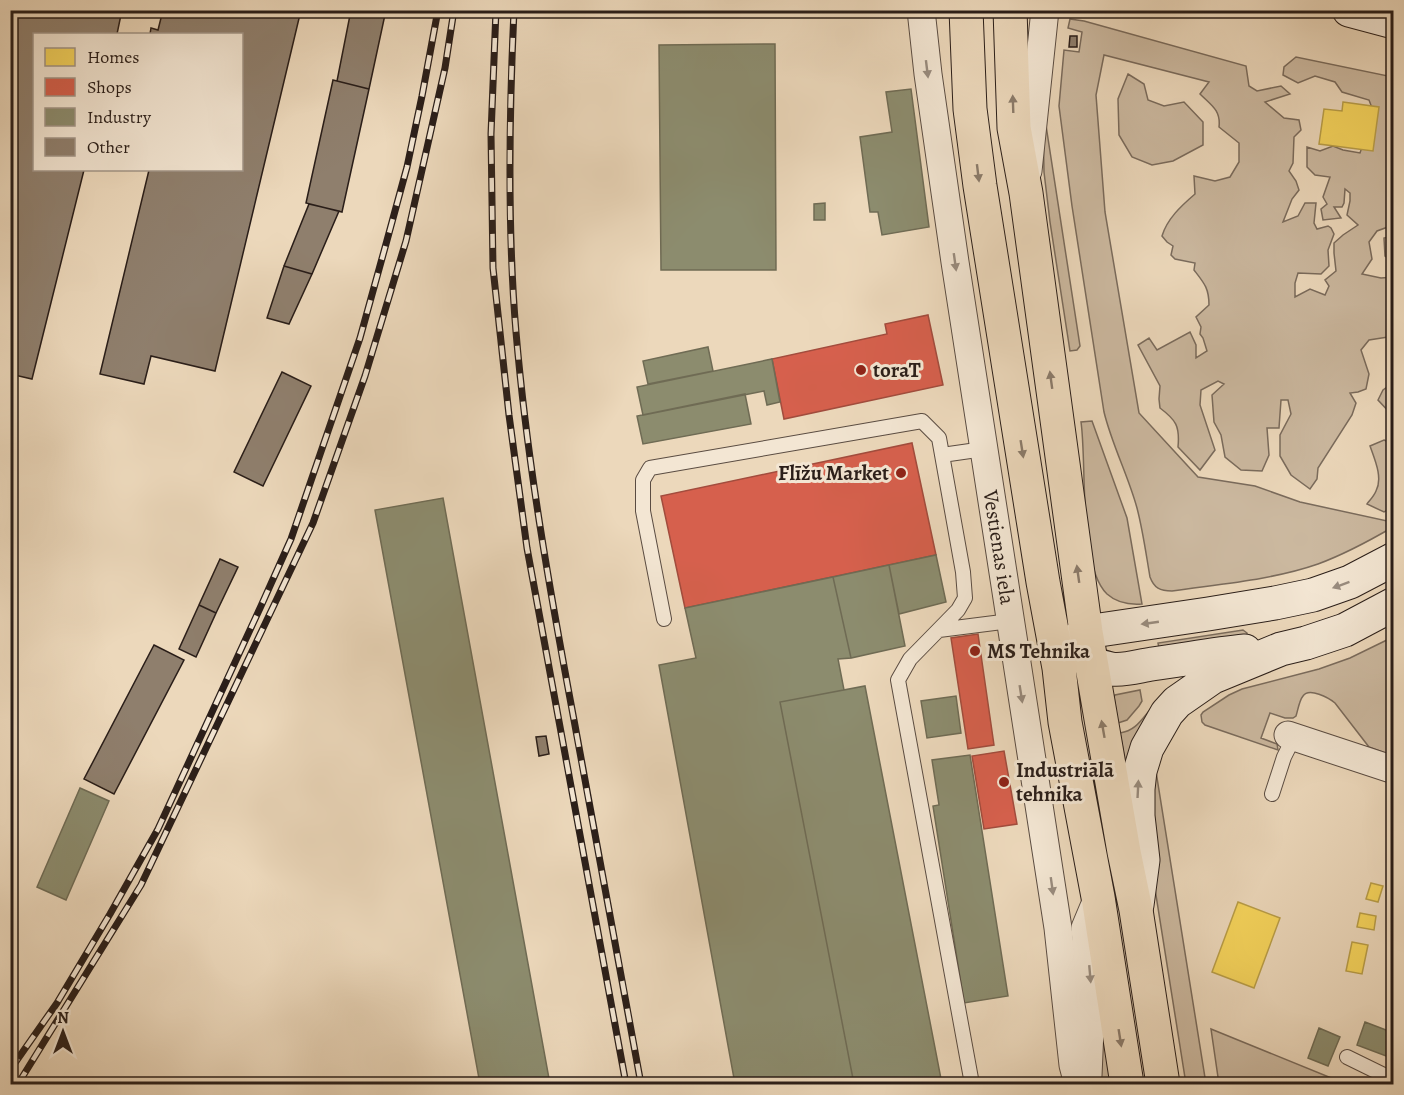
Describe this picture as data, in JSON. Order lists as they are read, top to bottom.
{
  "streets": {
    "main road": ["Vestienas iela"]
  },
  "places": [
    "toraT",
    "Flīžu Market",
    "MS Tehnika",
    "Industriālā tehnika"
  ],
  "legend": [
    "Homes",
    "Shops",
    "Industry",
    "Other"
  ],
  "north": "top"
}
